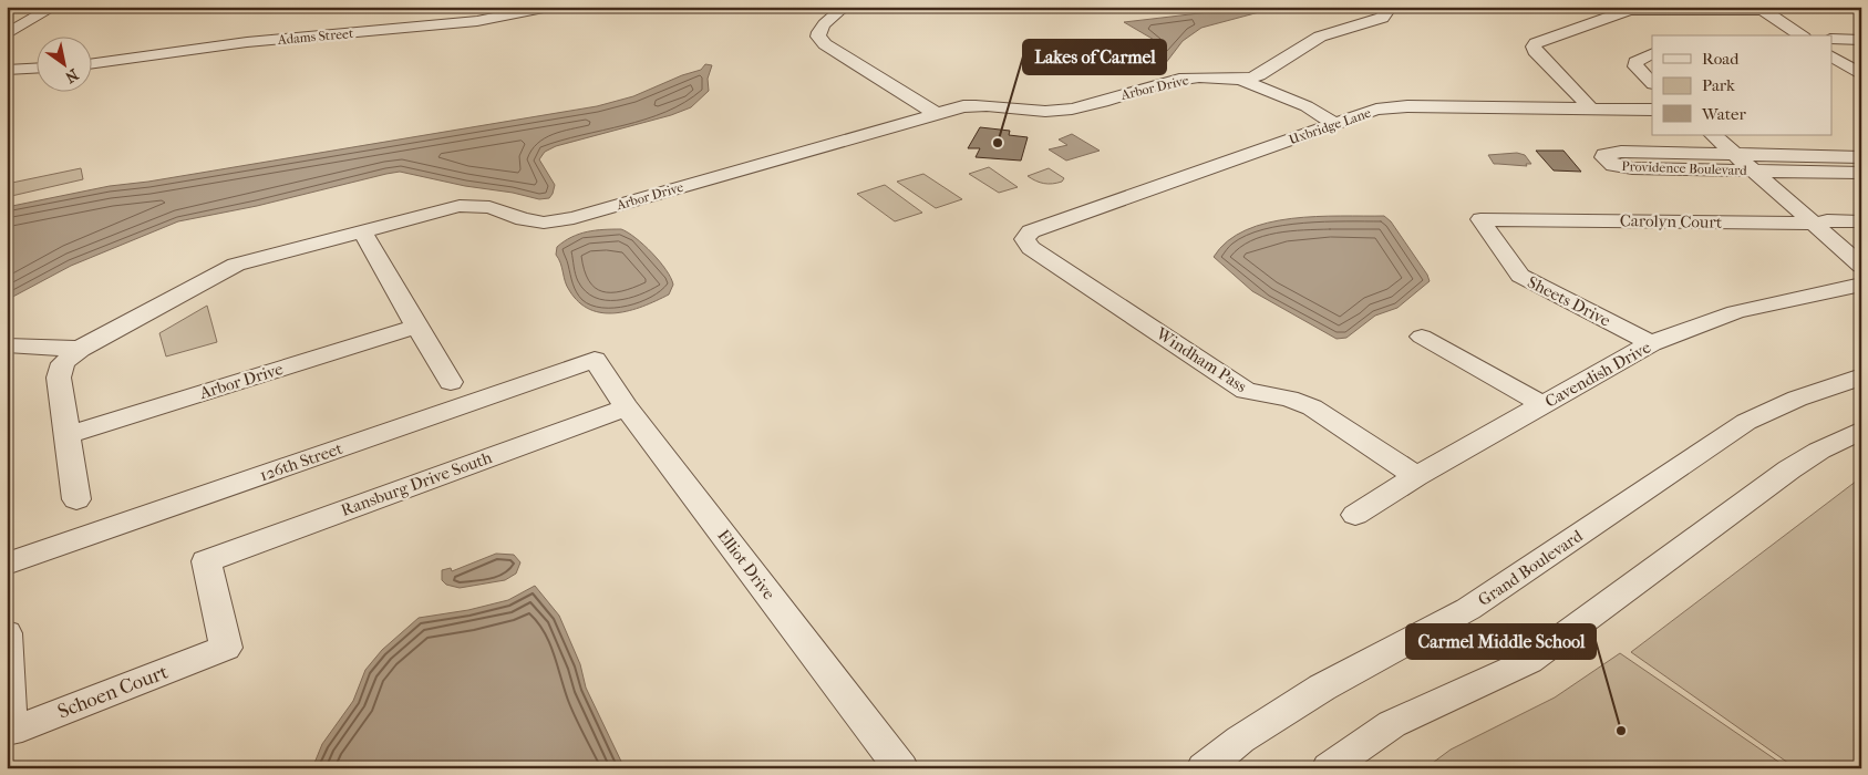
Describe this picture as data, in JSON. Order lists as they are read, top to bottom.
{
  "streets": {
    "street": [
      "Adams Street",
      "Arbor Drive",
      "Uxbridge Lane",
      "Providence Boulevard",
      "Carolyn Court",
      "Sheets Drive",
      "Windham Pass",
      "Cavendish Drive",
      "126th Street",
      "Ransburg Drive South",
      "Elliot Drive",
      "Grand Boulevard",
      "Schoen Court"
    ]
  },
  "crossings": [
    ["Uxbridge Lane", "Windham Pass"],
    ["Carolyn Court", "Sheets Drive"],
    ["Sheets Drive", "Cavendish Drive"],
    ["Windham Pass", "Cavendish Drive"],
    ["126th Street", "Elliot Drive"],
    ["Ransburg Drive South", "Elliot Drive"],
    ["Ransburg Drive South", "Schoen Court"]
  ],
  "places": ["Lakes of Carmel", "Carmel Middle School"],
  "legend": ["Road", "Park", "Water"],
  "north": "bottom right"
}
